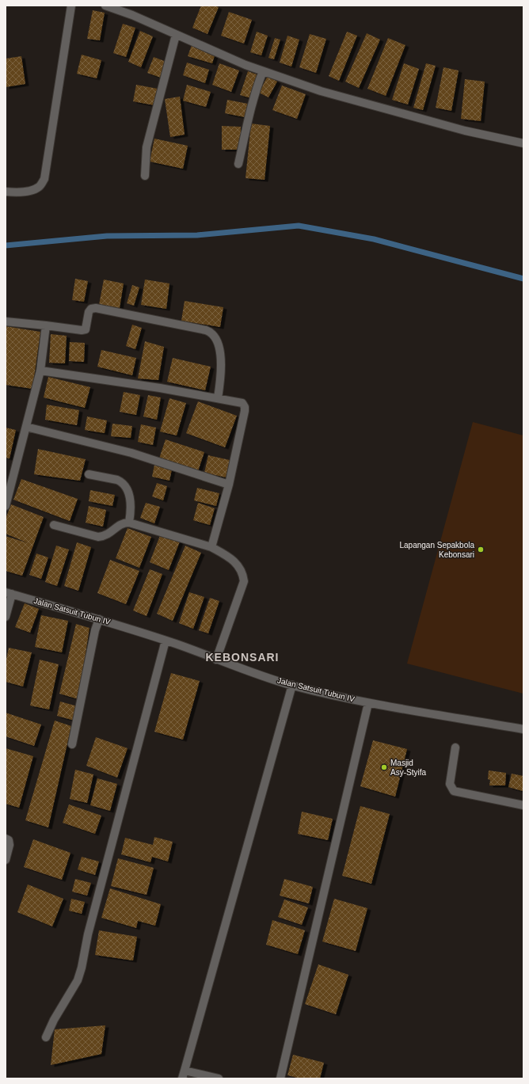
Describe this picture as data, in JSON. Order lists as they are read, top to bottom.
{
  "streets": {
    "street": ["Jalan Satsuit Tubun IV"]
  },
  "districts": ["KEBONSARI"],
  "places": ["Lapangan Sepakbola Kebonsari", "Masjid Asy-Styifa"]
}
